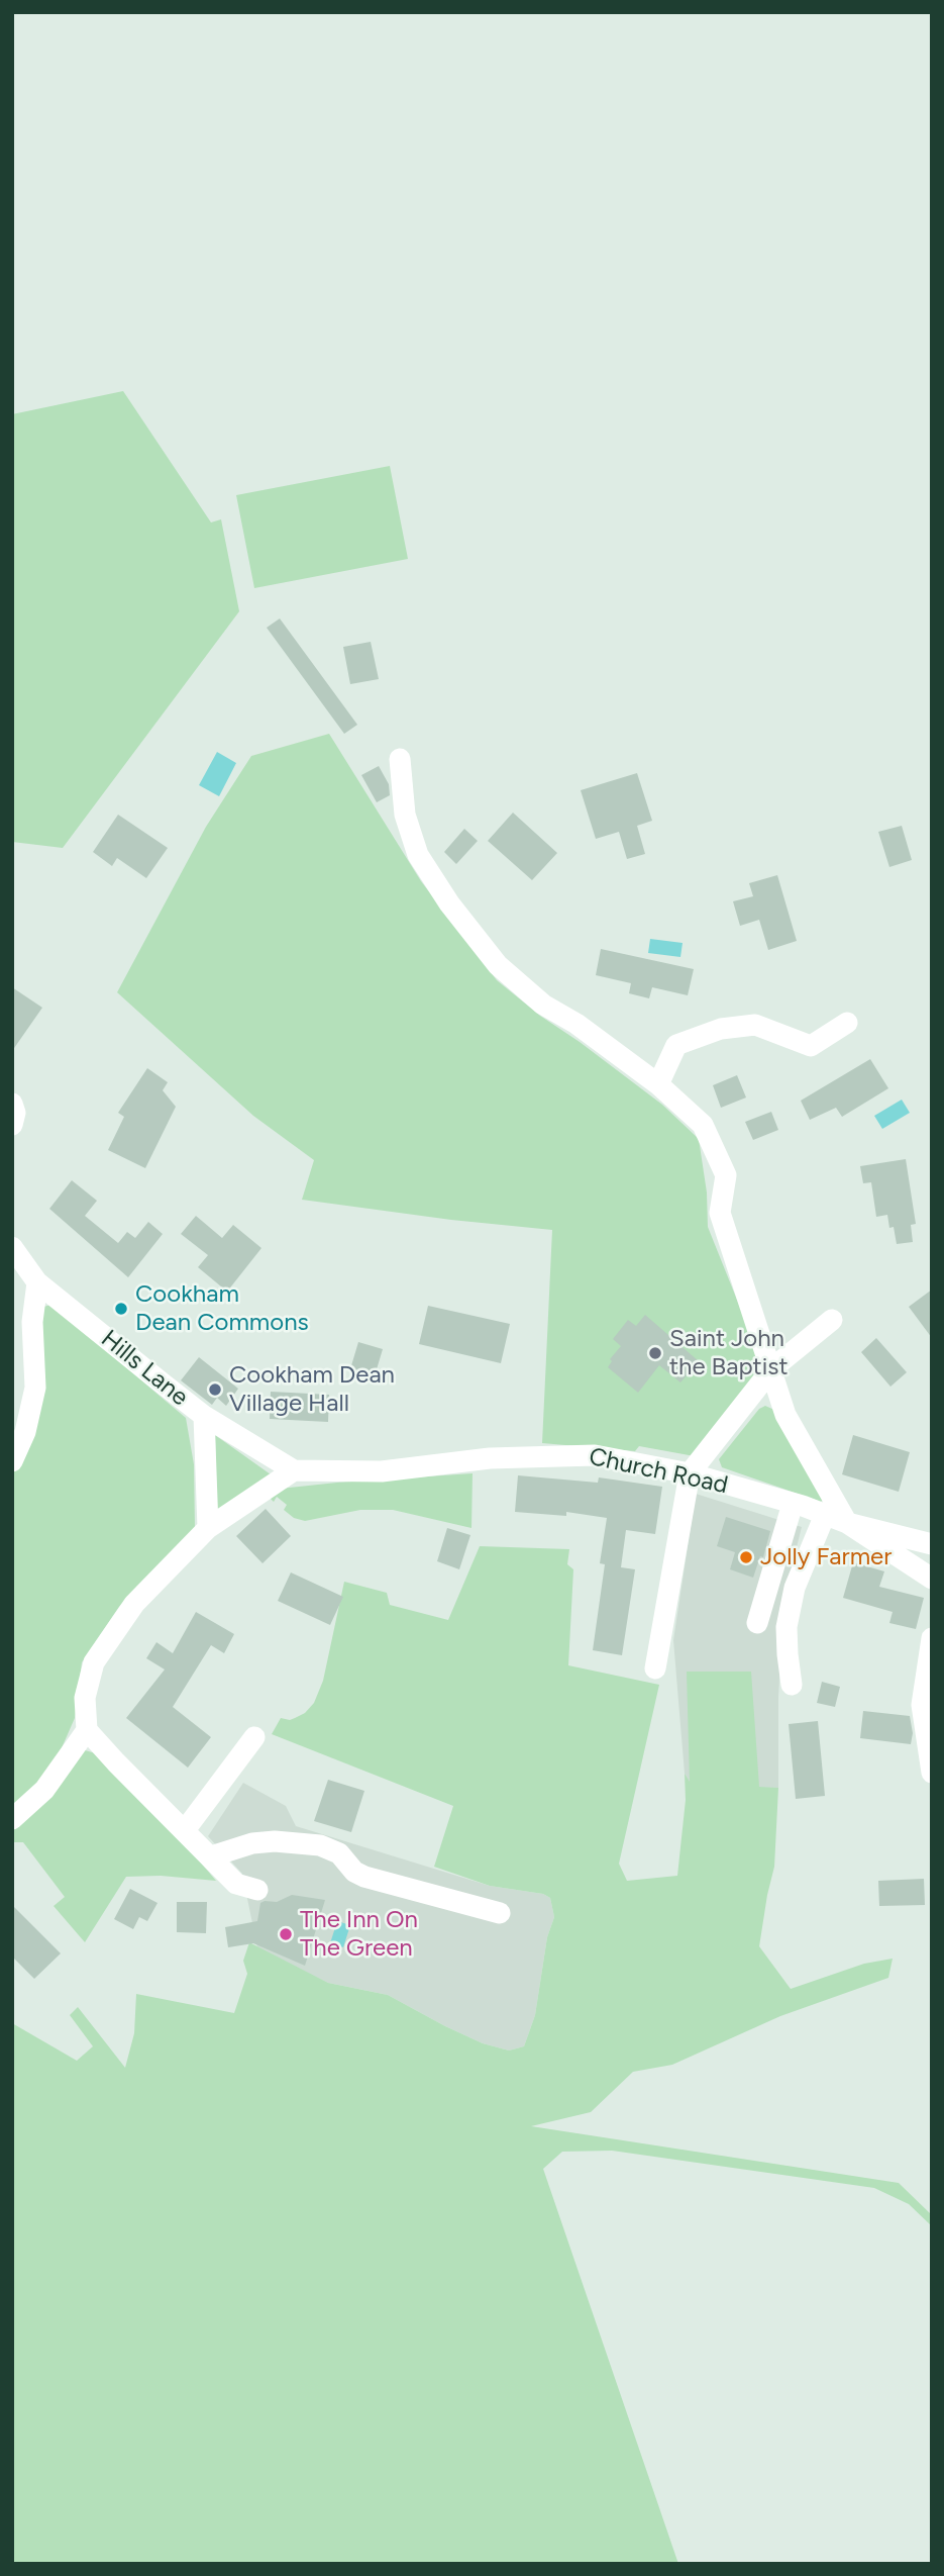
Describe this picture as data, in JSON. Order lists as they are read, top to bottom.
{
  "streets": {
    "street": ["Hills Lane", "Church Road"]
  },
  "crossings": [
    ["Hills Lane", "Church Road"]
  ],
  "places": [
    "Cookham Dean Commons",
    "Saint John the Baptist",
    "Cookham Dean Village Hall",
    "Jolly Farmer",
    "The Inn On The Green"
  ]
}
